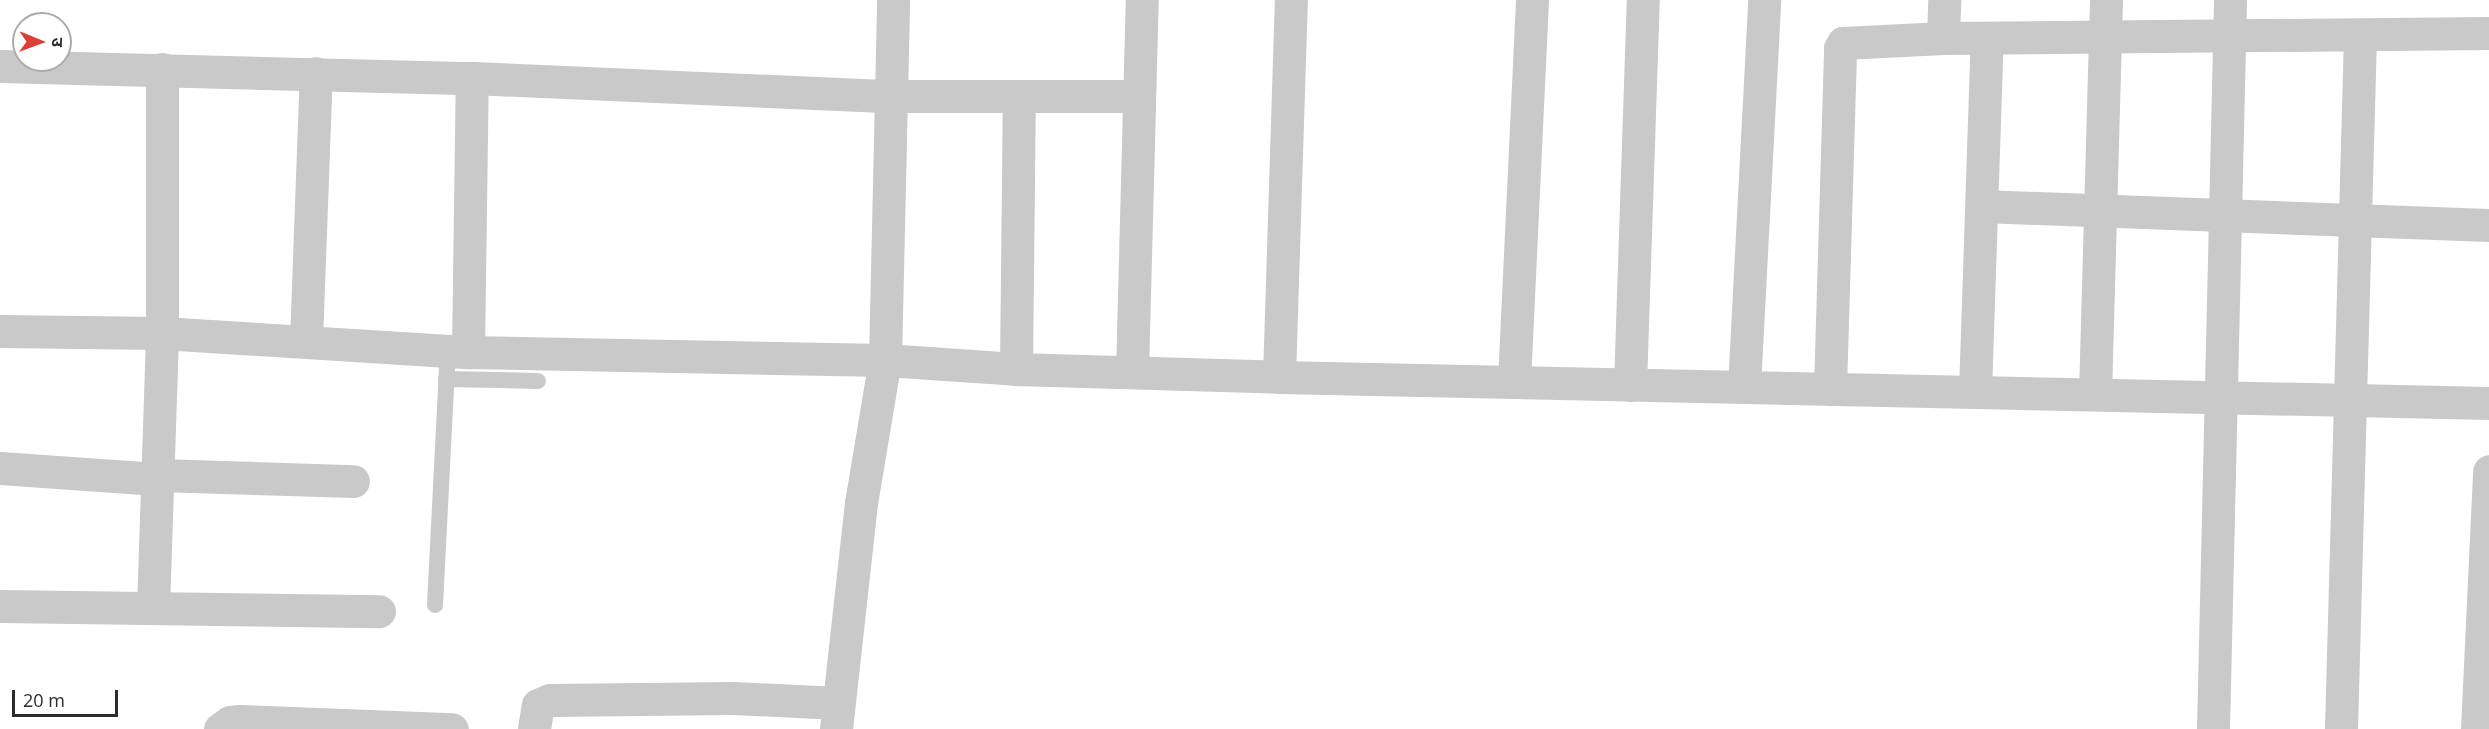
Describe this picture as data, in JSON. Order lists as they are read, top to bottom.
{
  "scale_bar": "20 m",
  "north": "right"
}
